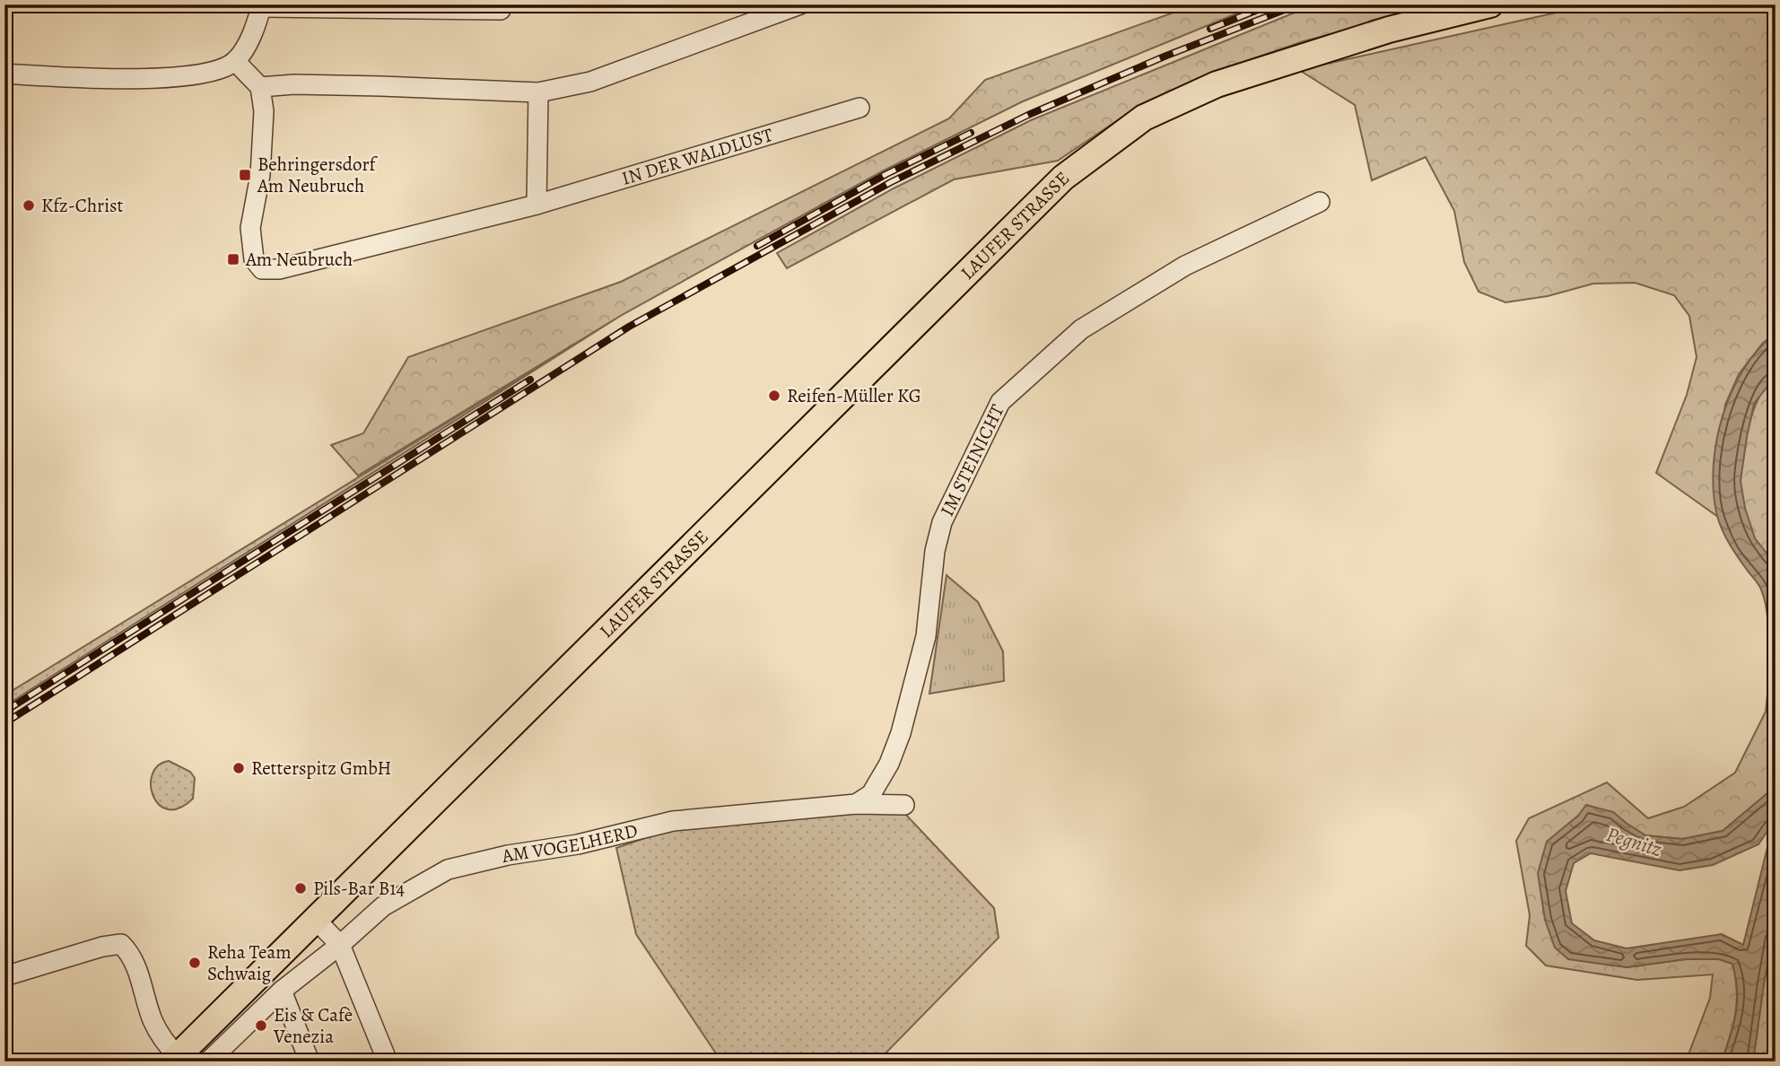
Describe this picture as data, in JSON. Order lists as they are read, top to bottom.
{
  "streets": {
    "main road": ["LAUFER STRASSE"],
    "street": ["IN DER WALDLUST", "IM STEINICHT", "AM VOGELHERD"]
  },
  "crossings": [
    ["IM STEINICHT", "AM VOGELHERD"]
  ],
  "water": ["Pegnitz"],
  "places": {
    "transit": ["Behringersdorf Am Neubruch", "Am Neubruch"],
    "other": [
      "Kfz-Christ",
      "Reifen-Müller KG",
      "Retterspitz GmbH",
      "Pils-Bar B14",
      "Reha Team Schwaig",
      "Eis & Cafè Venezia"
    ]
  }
}
